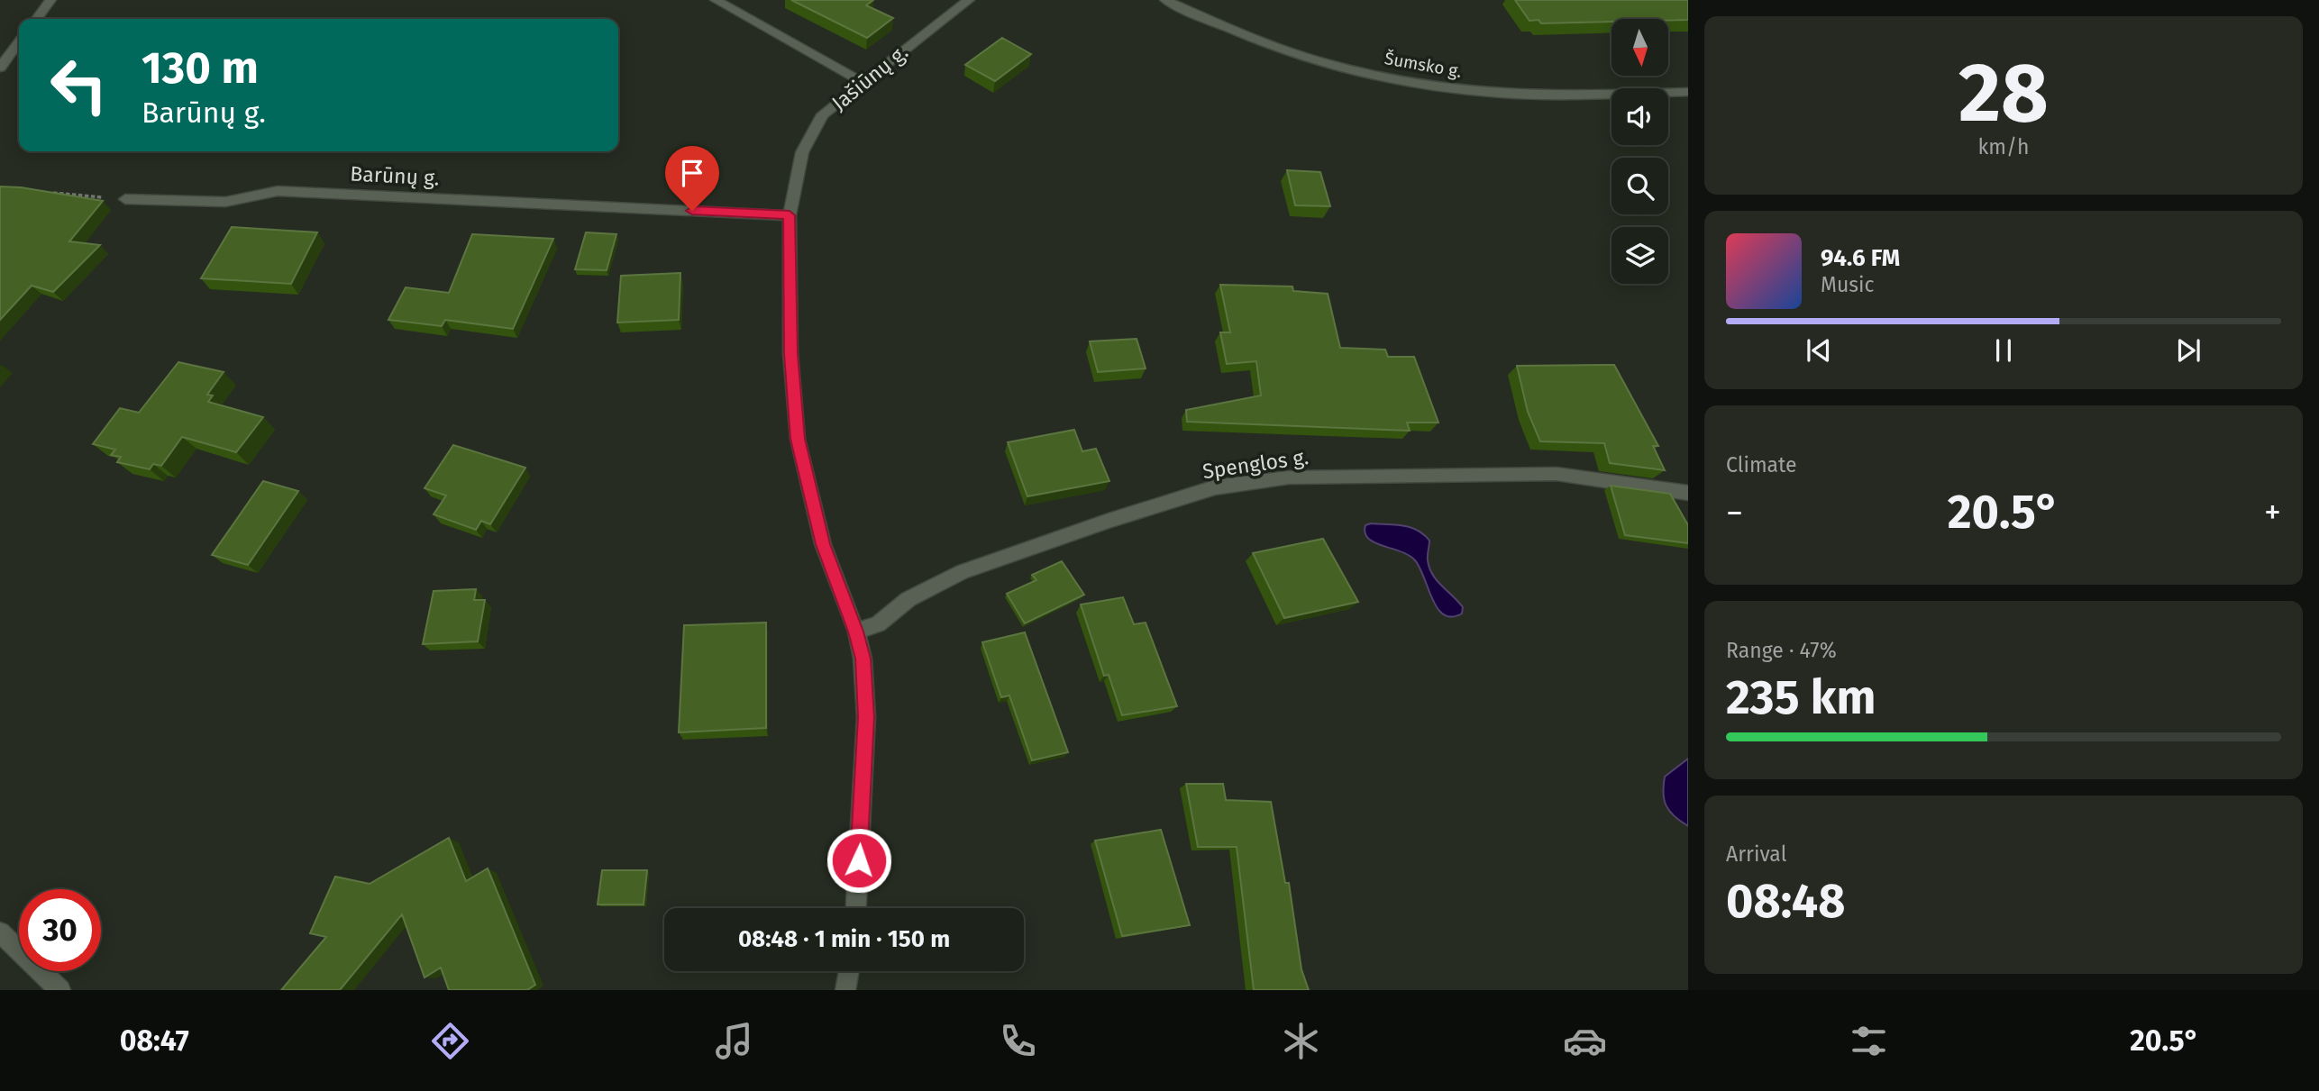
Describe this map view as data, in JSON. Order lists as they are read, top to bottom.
{
  "streets": {
    "street": [
      "Šumsko g.",
      "Jašiūnų g.",
      "Barūnų g.",
      "Spenglos g."
    ]
  },
  "crossings": [
    ["Jašiūnų g.", "Barūnų g."],
    ["Jašiūnų g.", "Spenglos g."]
  ],
  "north": "bottom",
  "page": {
    "tile": [
      ["28", "km/h"],
      "Climate",
      ["Range · 47%", "235 km"],
      ["Arrival", "08:48"]
    ],
    "turn": ["130 m", "Barūnų g."],
    "song": ["94.6 FM", "Music"],
    "heat": ["−", "20.5°", "+"],
    "limit": "30",
    "trip": "08:48 · 1 min · 150 m",
    "tabs": ["08:47", "20.5°"]
  }
}
